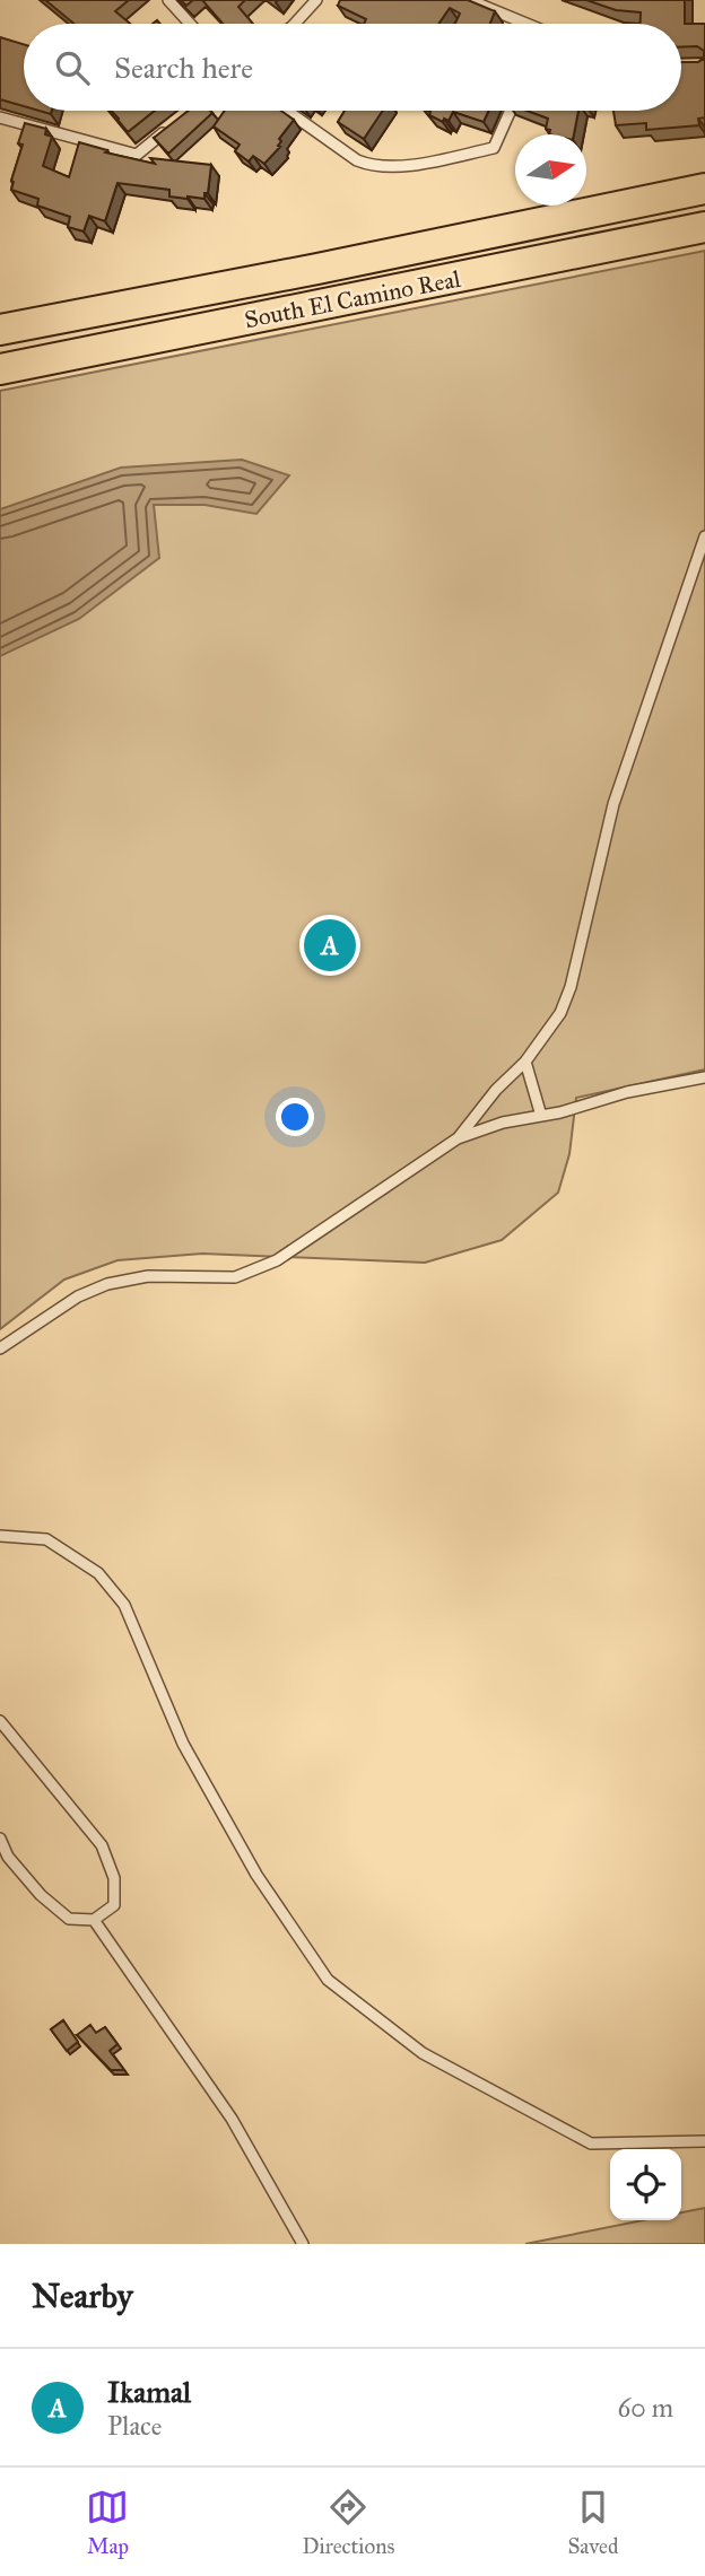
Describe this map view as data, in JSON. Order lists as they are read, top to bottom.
{
  "streets": {
    "main road": ["South El Camino Real"]
  },
  "north": "right",
  "page": {
    "search": "Search here",
    "pins": "A",
    "heading": "Nearby",
    "list": [
      {
        "mark": "A",
        "name": "Ikamal",
        "note": "Place",
        "value": "60 m"
      }
    ],
    "nav": ["Map", "Directions", "Saved"]
  }
}
